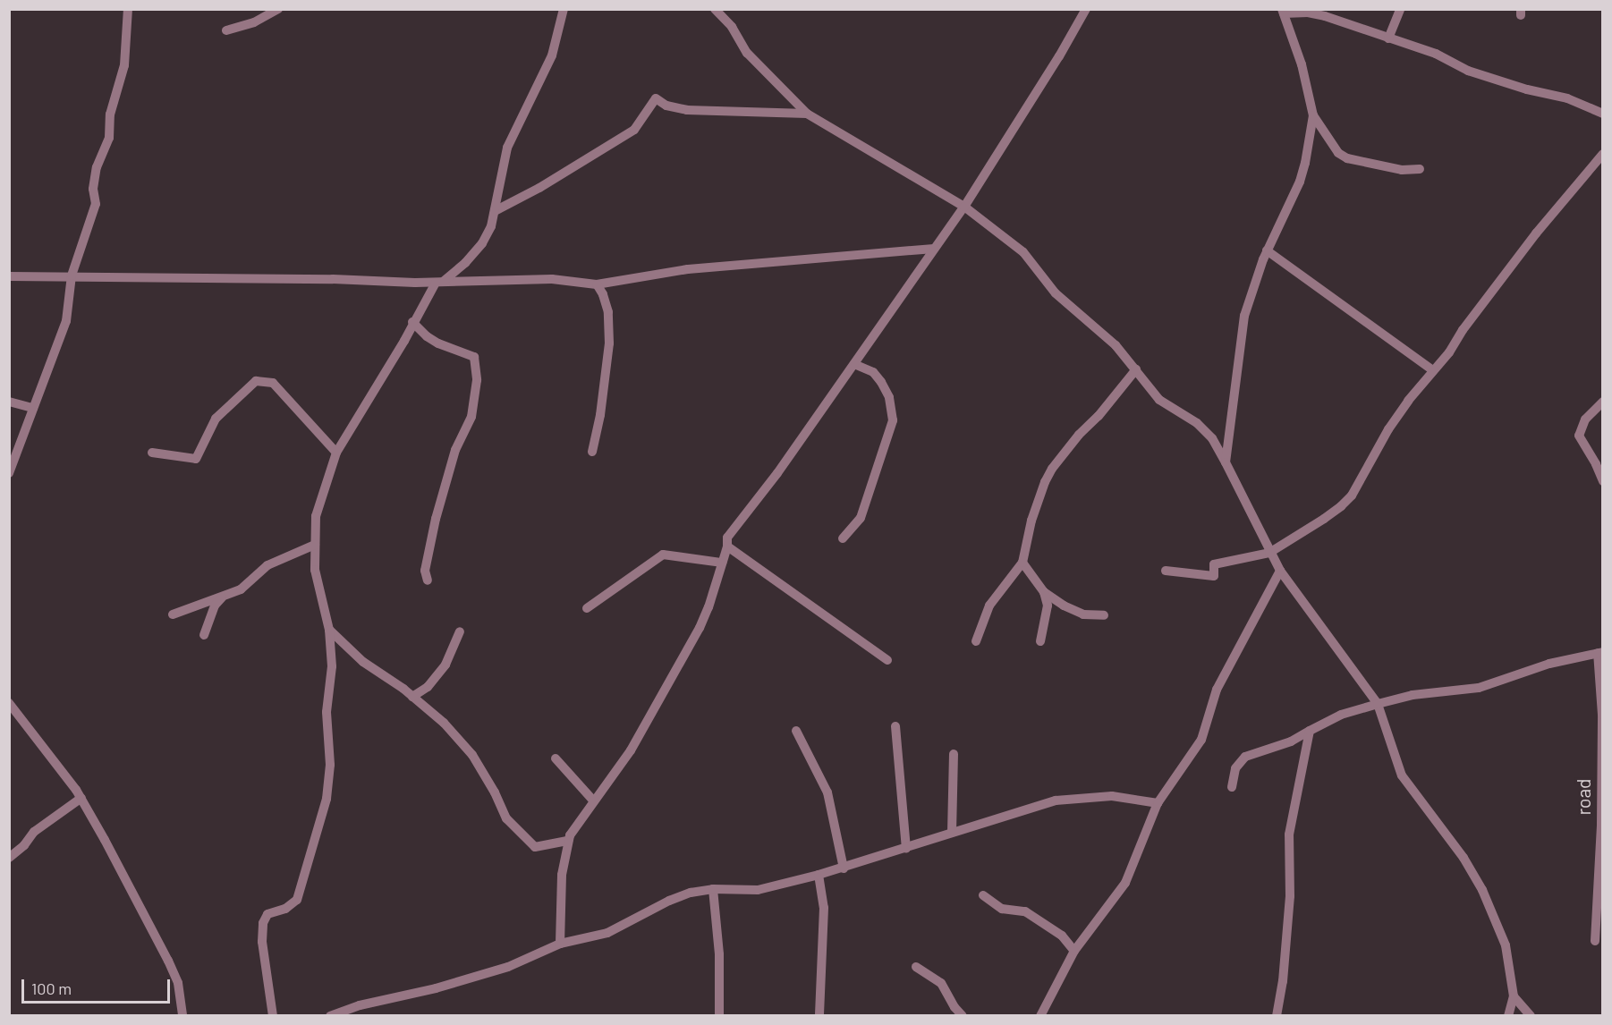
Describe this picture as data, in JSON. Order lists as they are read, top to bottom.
{
  "streets": {
    "street": ["road"]
  },
  "scale_bar": "100 m"
}
